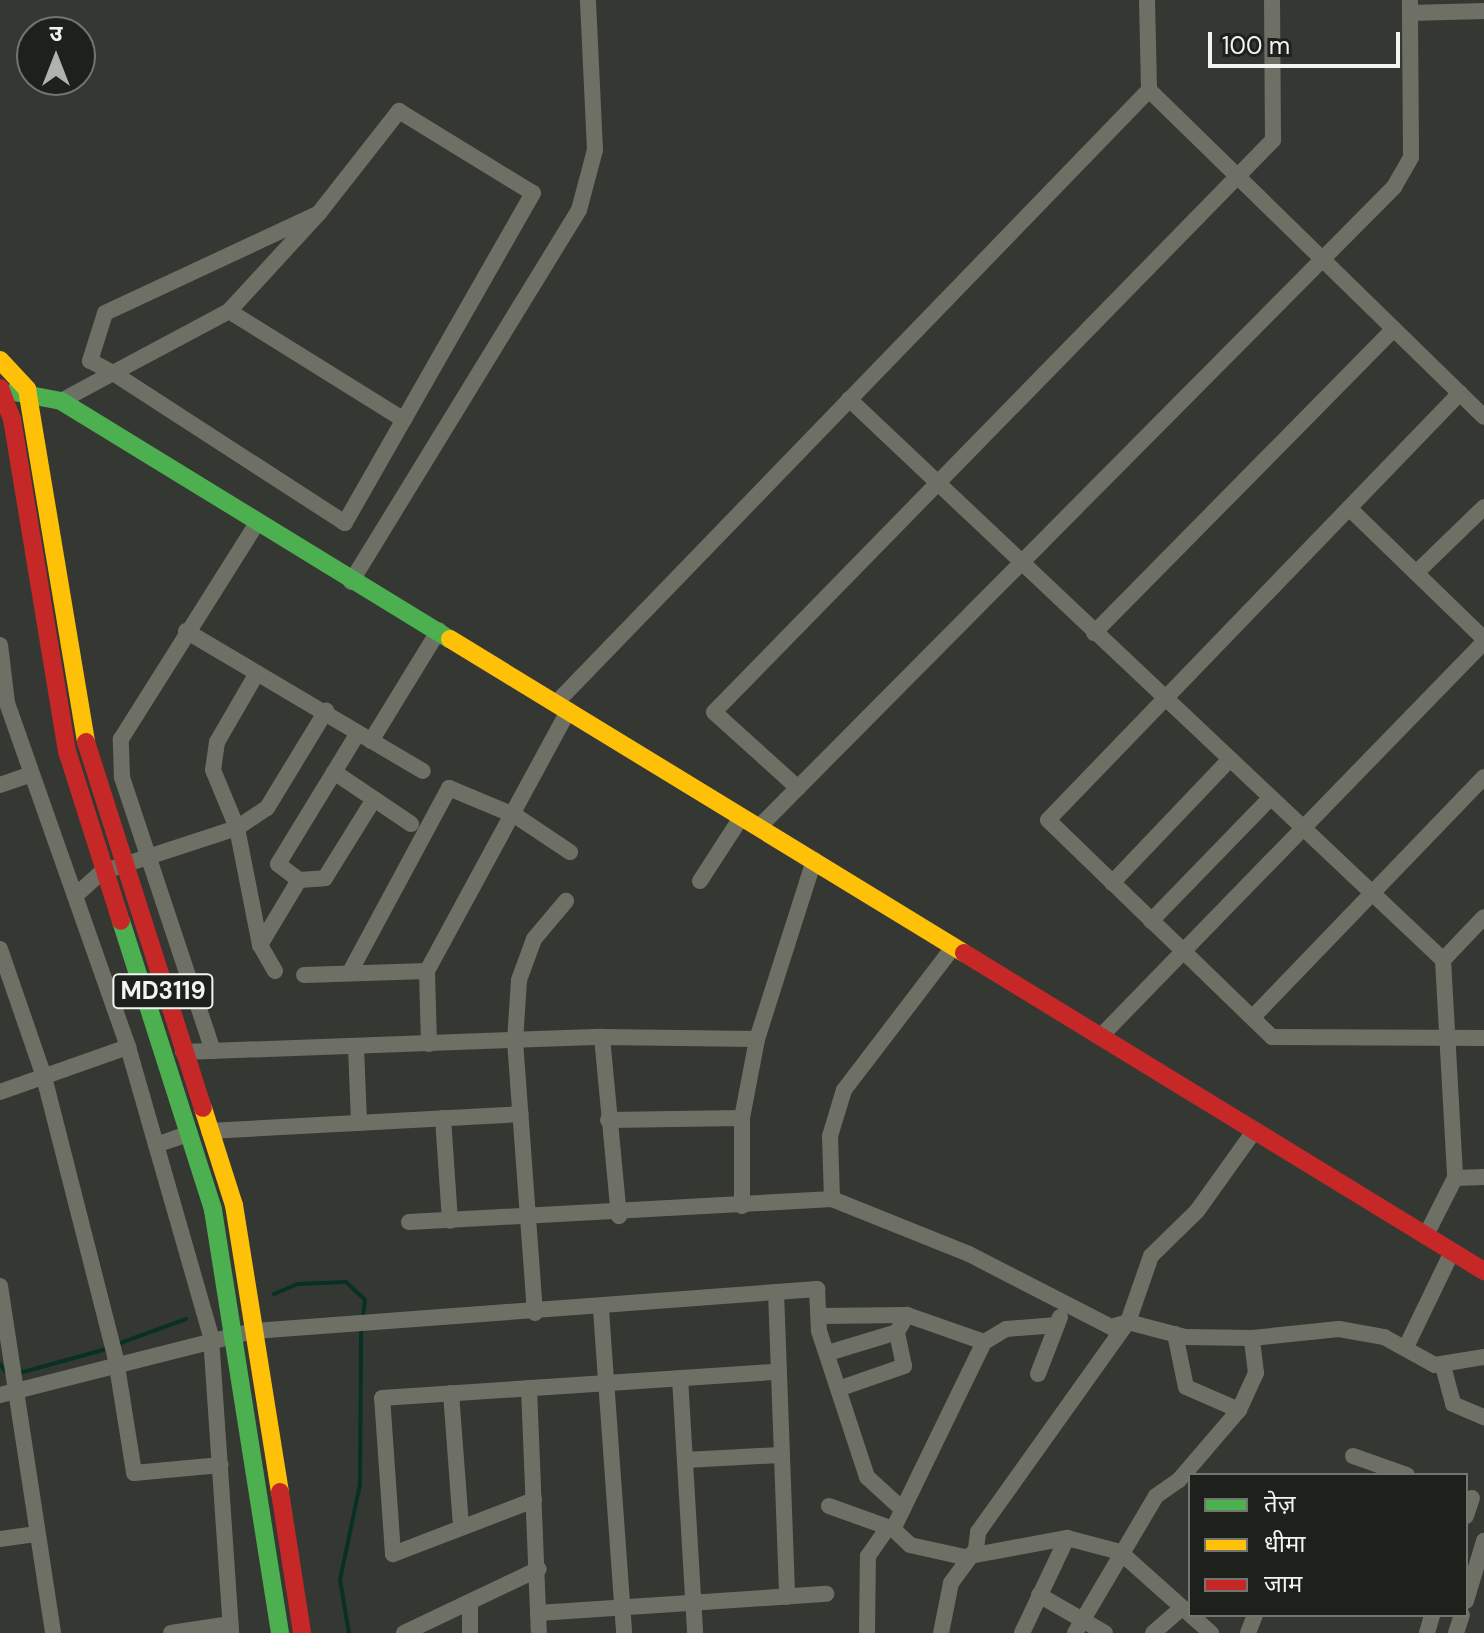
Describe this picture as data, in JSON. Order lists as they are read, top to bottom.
{
  "streets": {
    "main road": ["MD3119"]
  },
  "legend": ["तेज़", "धीमा", "जाम"],
  "scale_bar": "100 m",
  "north": "top"
}
